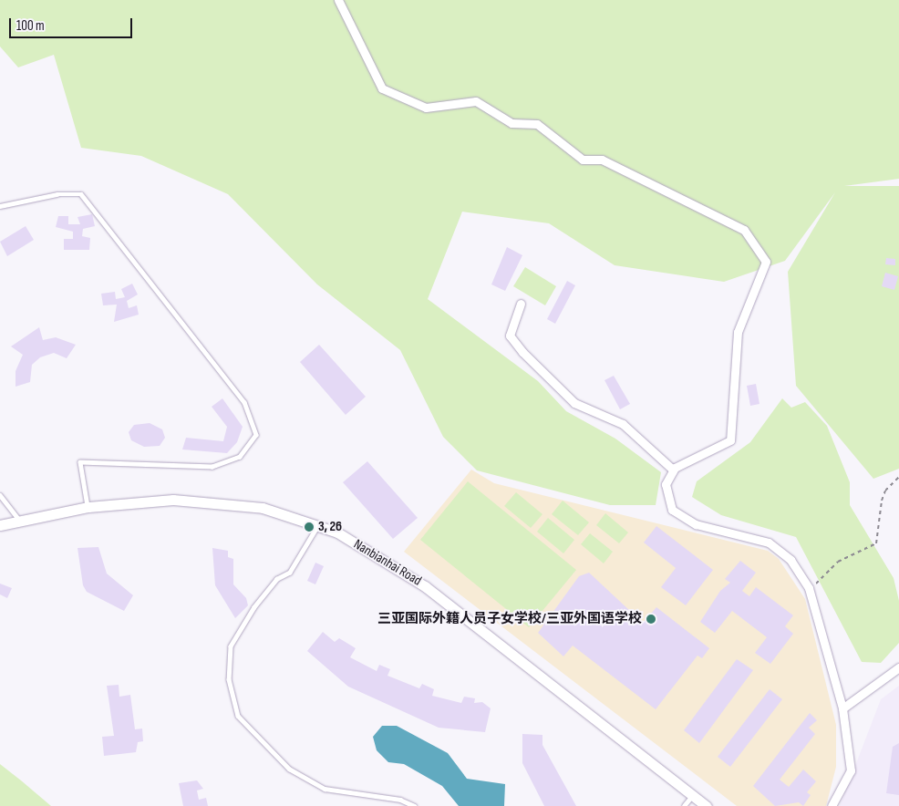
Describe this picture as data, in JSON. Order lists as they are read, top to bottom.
{
  "streets": {
    "street": ["Nanbianhai Road"]
  },
  "places": ["3, 26", "三亚国际外籍人员子女学校/三亚外国语学校"],
  "scale_bar": "100 m"
}
